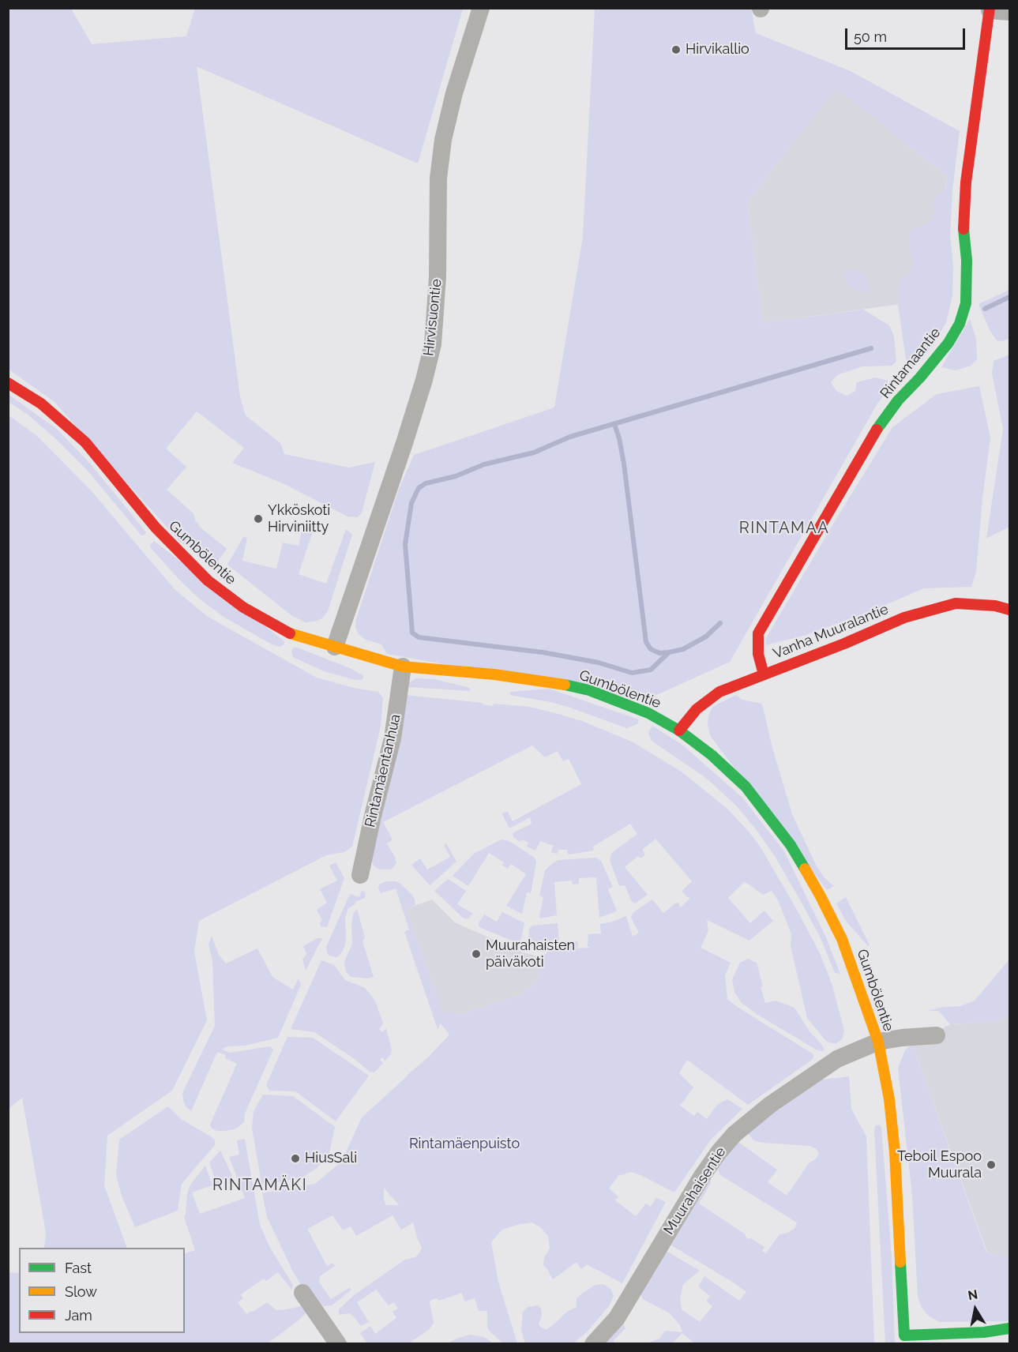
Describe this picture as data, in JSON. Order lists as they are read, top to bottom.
{
  "streets": {
    "main road": ["Rintamaantie", "Gumbölentie", "Vanha Muuralantie"],
    "street": ["Hirvisuontie", "Rintamäentanhua", "Muurahaisentie"]
  },
  "crossings": [
    ["Hirvisuontie", "Gumbölentie"],
    ["Rintamaantie", "Vanha Muuralantie"],
    ["Gumbölentie", "Vanha Muuralantie"],
    ["Gumbölentie", "Rintamäentanhua"],
    ["Gumbölentie", "Muurahaisentie"]
  ],
  "districts": ["RINTAMAA", "RINTAMÄKI"],
  "parks": ["Rintamäenpuisto"],
  "places": [
    "Hirvikallio",
    "Ykköskoti Hirviniitty",
    "Muurahaisten päiväkoti",
    "HiusSali",
    "Teboil Espoo Muurala"
  ],
  "legend": ["Fast", "Slow", "Jam"],
  "scale_bar": "50 m",
  "north": "top"
}
